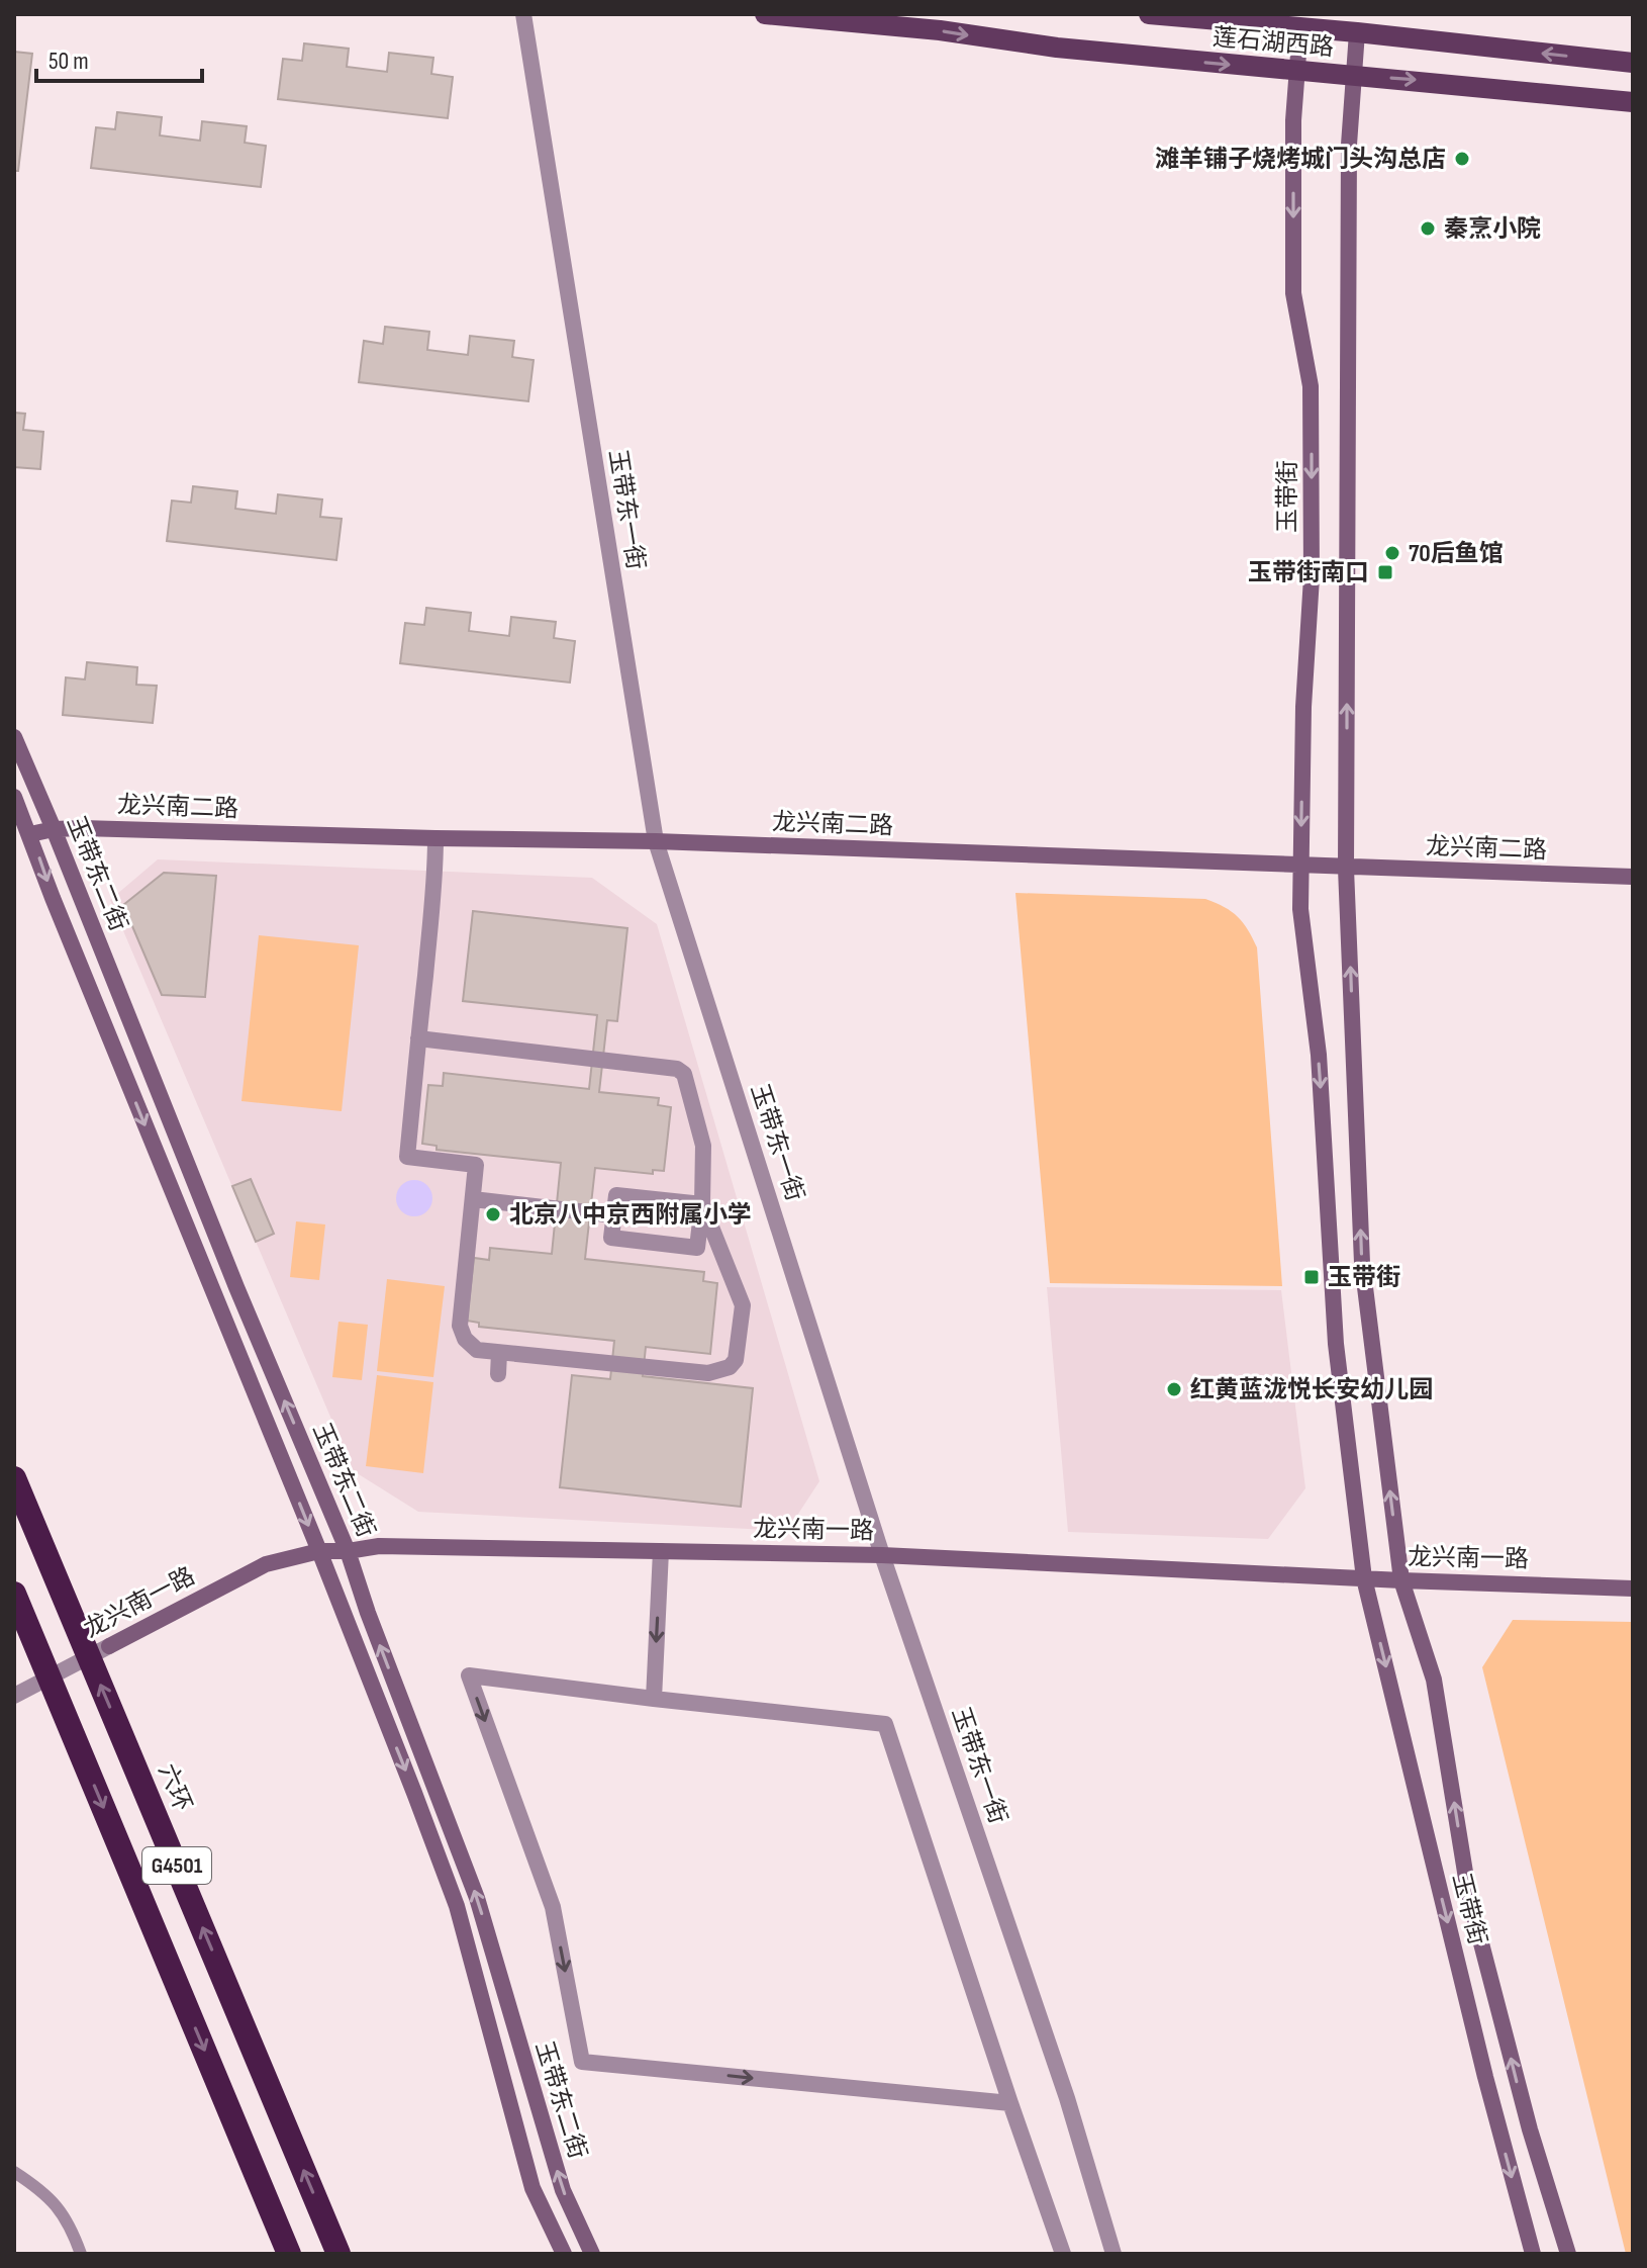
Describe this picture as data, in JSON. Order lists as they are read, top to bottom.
{
  "streets": {
    "highway": ["六环", "G4501"],
    "main road": ["莲石湖西路"],
    "street": [
      "玉带街",
      "玉带东一街",
      "龙兴南二路",
      "玉带东二街",
      "龙兴南一路"
    ]
  },
  "crossings": [
    ["莲石湖西路", "玉带街"],
    ["玉带街", "龙兴南二路"],
    ["玉带街", "龙兴南一路"],
    ["玉带东一街", "龙兴南二路"],
    ["玉带东一街", "龙兴南一路"],
    ["龙兴南二路", "玉带东二街"],
    ["玉带东二街", "龙兴南一路"]
  ],
  "places": {
    "other": [
      "滩羊铺子烧烤城门头沟总店",
      "秦烹小院",
      "70后鱼馆",
      "北京八中京西附属小学",
      "红黄蓝泷悦长安幼儿园"
    ],
    "transit": ["玉带街南口", "玉带街"]
  },
  "scale_bar": "50 m"
}
